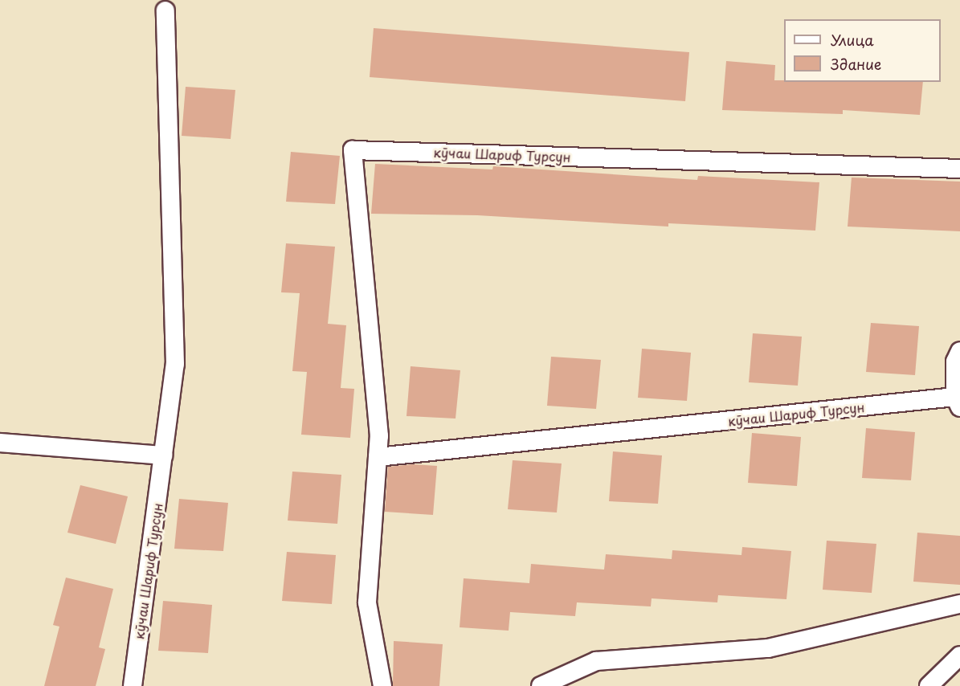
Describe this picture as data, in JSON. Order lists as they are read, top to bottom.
{
  "streets": {
    "street": ["кӯчаи Шариф Турсун"]
  },
  "legend": ["Улица", "Здание"]
}
